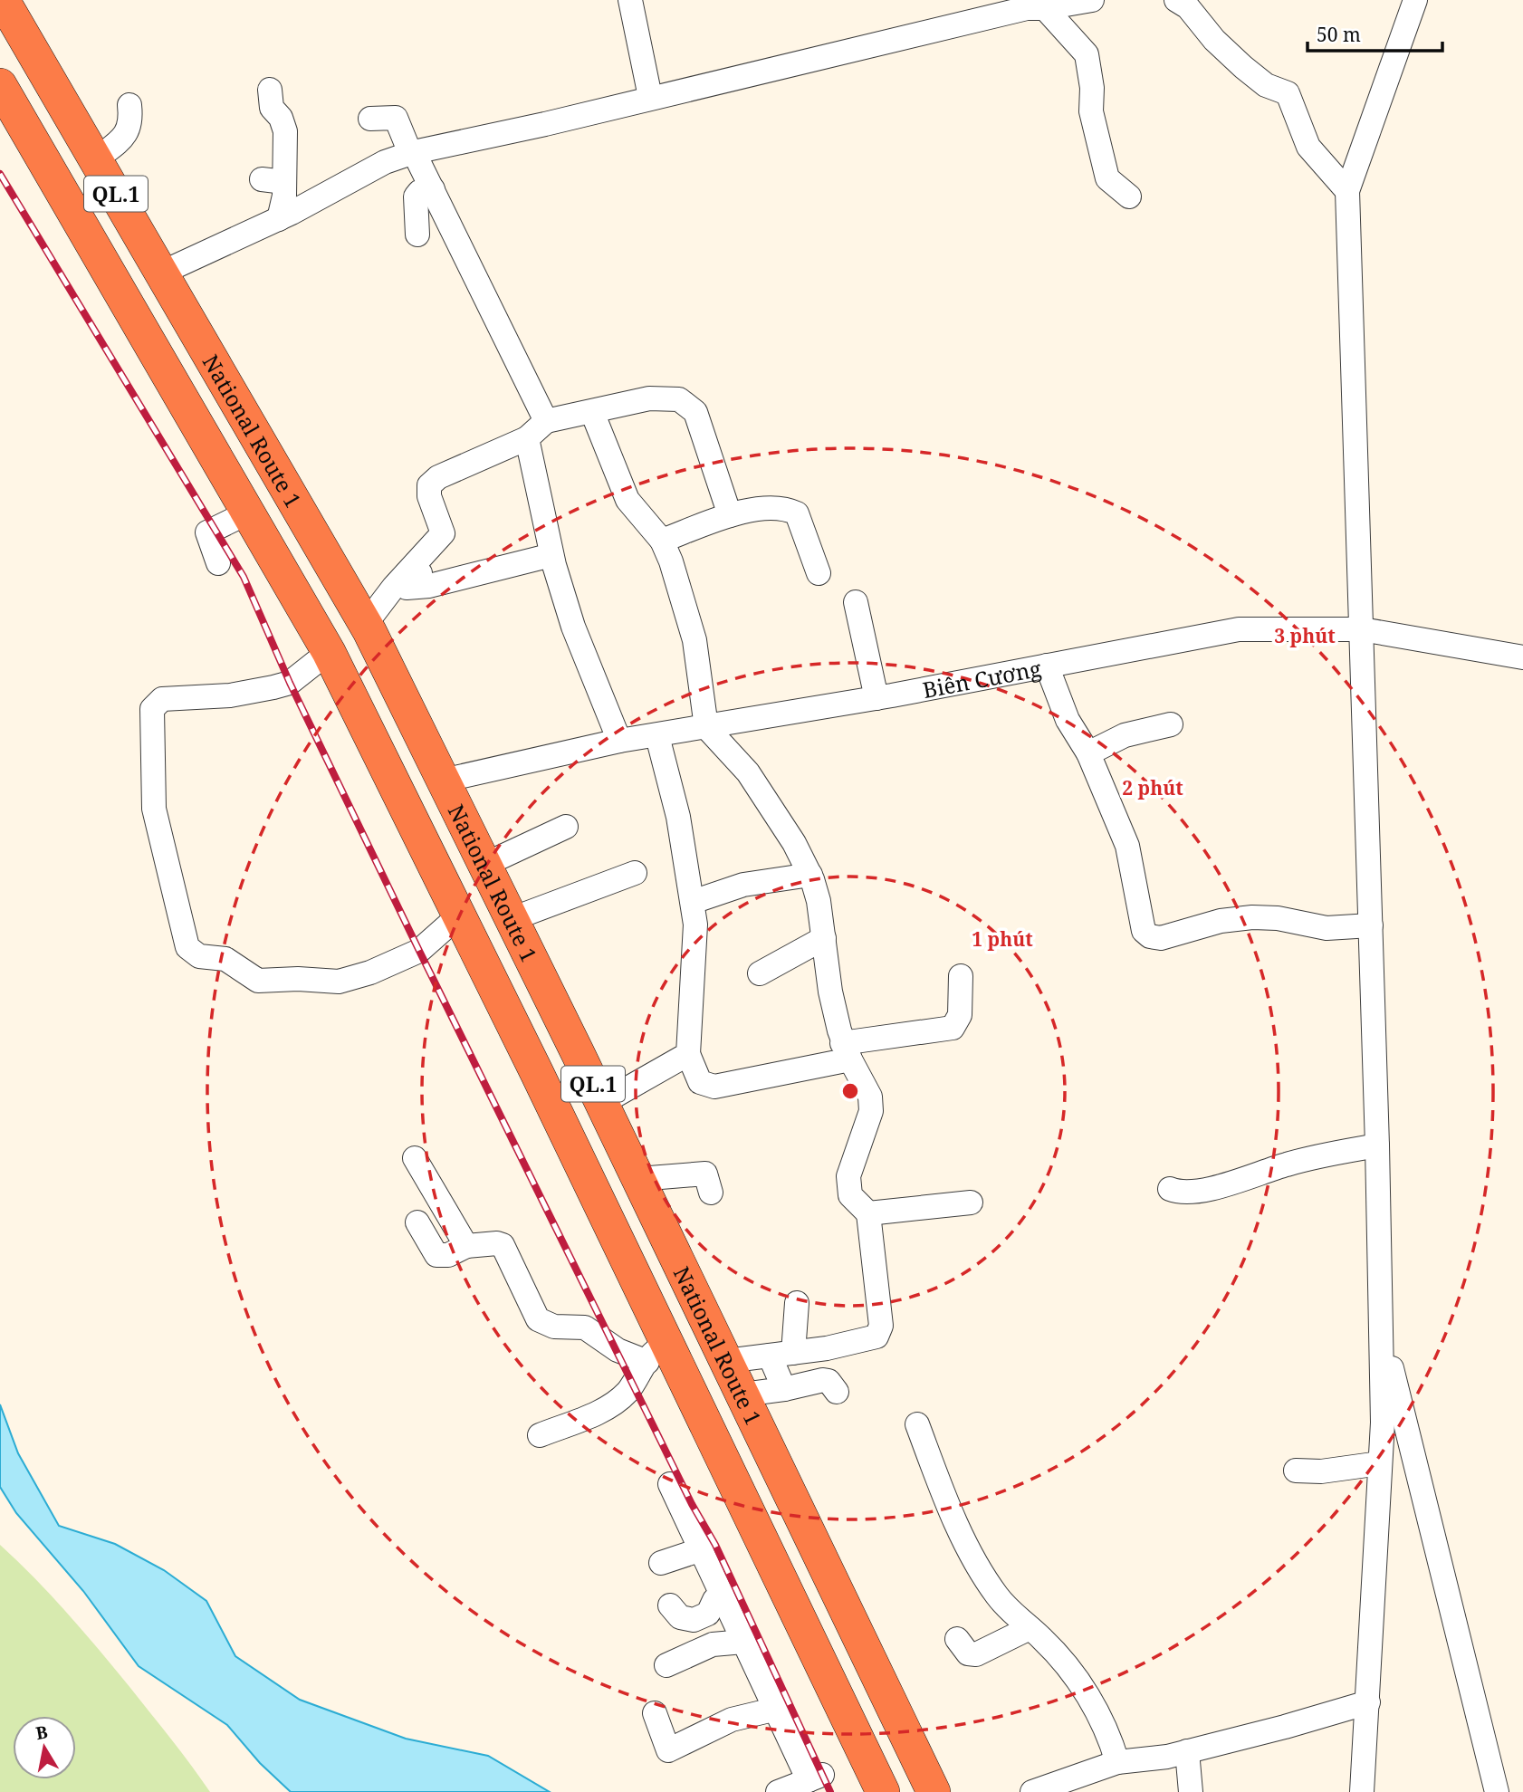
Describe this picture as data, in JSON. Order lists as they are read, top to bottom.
{
  "streets": {
    "highway": ["QL.1", "National Route 1"],
    "street": ["Biên Cương"]
  },
  "crossings": [
    ["National Route 1", "Biên Cương"]
  ],
  "scale_bar": "50 m",
  "north": "top",
  "rings": ["3 phút", "2 phút", "1 phút"]
}
